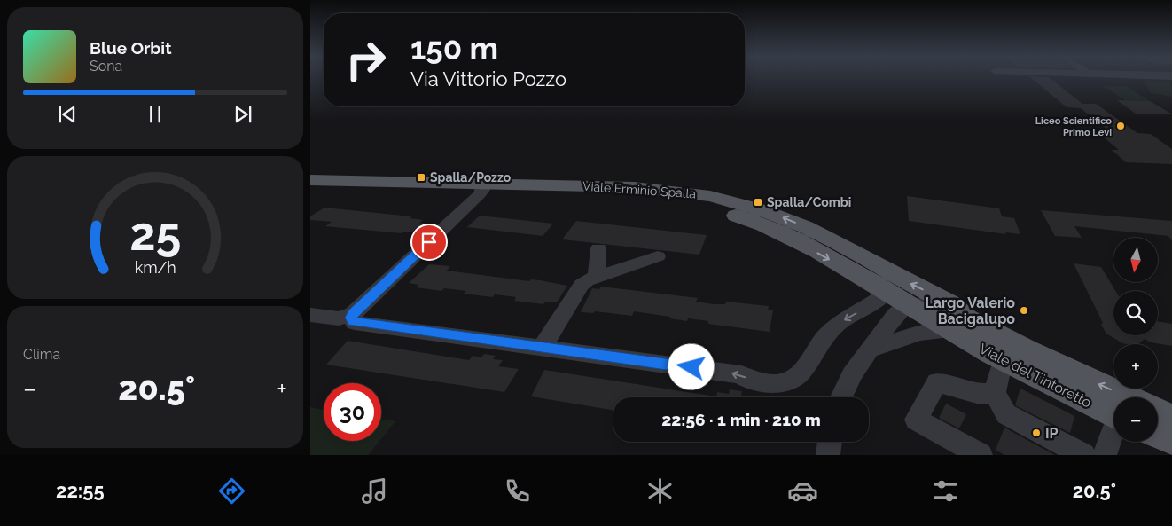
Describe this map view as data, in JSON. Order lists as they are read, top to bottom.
{
  "streets": {
    "main road": ["Viale Erminio Spalla", "Viale del Tintoretto"]
  },
  "crossings": [
    ["Viale Erminio Spalla", "Viale del Tintoretto"]
  ],
  "places": {
    "other": ["Liceo Scientifico Primo Levi", "Largo Valerio Bacigalupo", "IP"],
    "transit": ["Spalla/Pozzo", "Spalla/Combi"]
  },
  "north": "bottom",
  "page": {
    "turn": ["150 m", "Via Vittorio Pozzo"],
    "song": ["Blue Orbit", "Sona"],
    "map_buttons": ["+", "−"],
    "tile": "Clima",
    "heat": ["−", "20.5°", "+"],
    "limit": "30",
    "trip": "22:56 · 1 min · 210 m",
    "tabs": ["22:55", "20.5°"],
    "gauge": ["25", "km/h"]
  }
}
